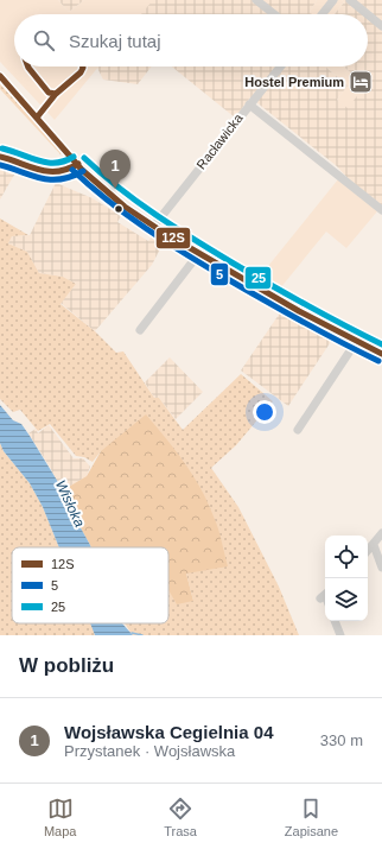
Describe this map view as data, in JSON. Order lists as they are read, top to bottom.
{
  "streets": {
    "street": ["Racławicka"]
  },
  "water": ["Wisłoka"],
  "places": {
    "hotel": ["Hostel Premium"]
  },
  "lines": ["transit line 12S", "transit line 25", "transit line 5"],
  "legend": ["12S", "5", "25"],
  "page": {
    "search": "Szukaj tutaj",
    "pins": "1",
    "heading": "W pobliżu",
    "list": [
      {
        "mark": "1",
        "name": "Wojsławska Cegielnia 04",
        "note": "Przystanek · Wojsławska",
        "value": "330 m"
      }
    ],
    "nav": ["Mapa", "Trasa", "Zapisane"]
  }
}
